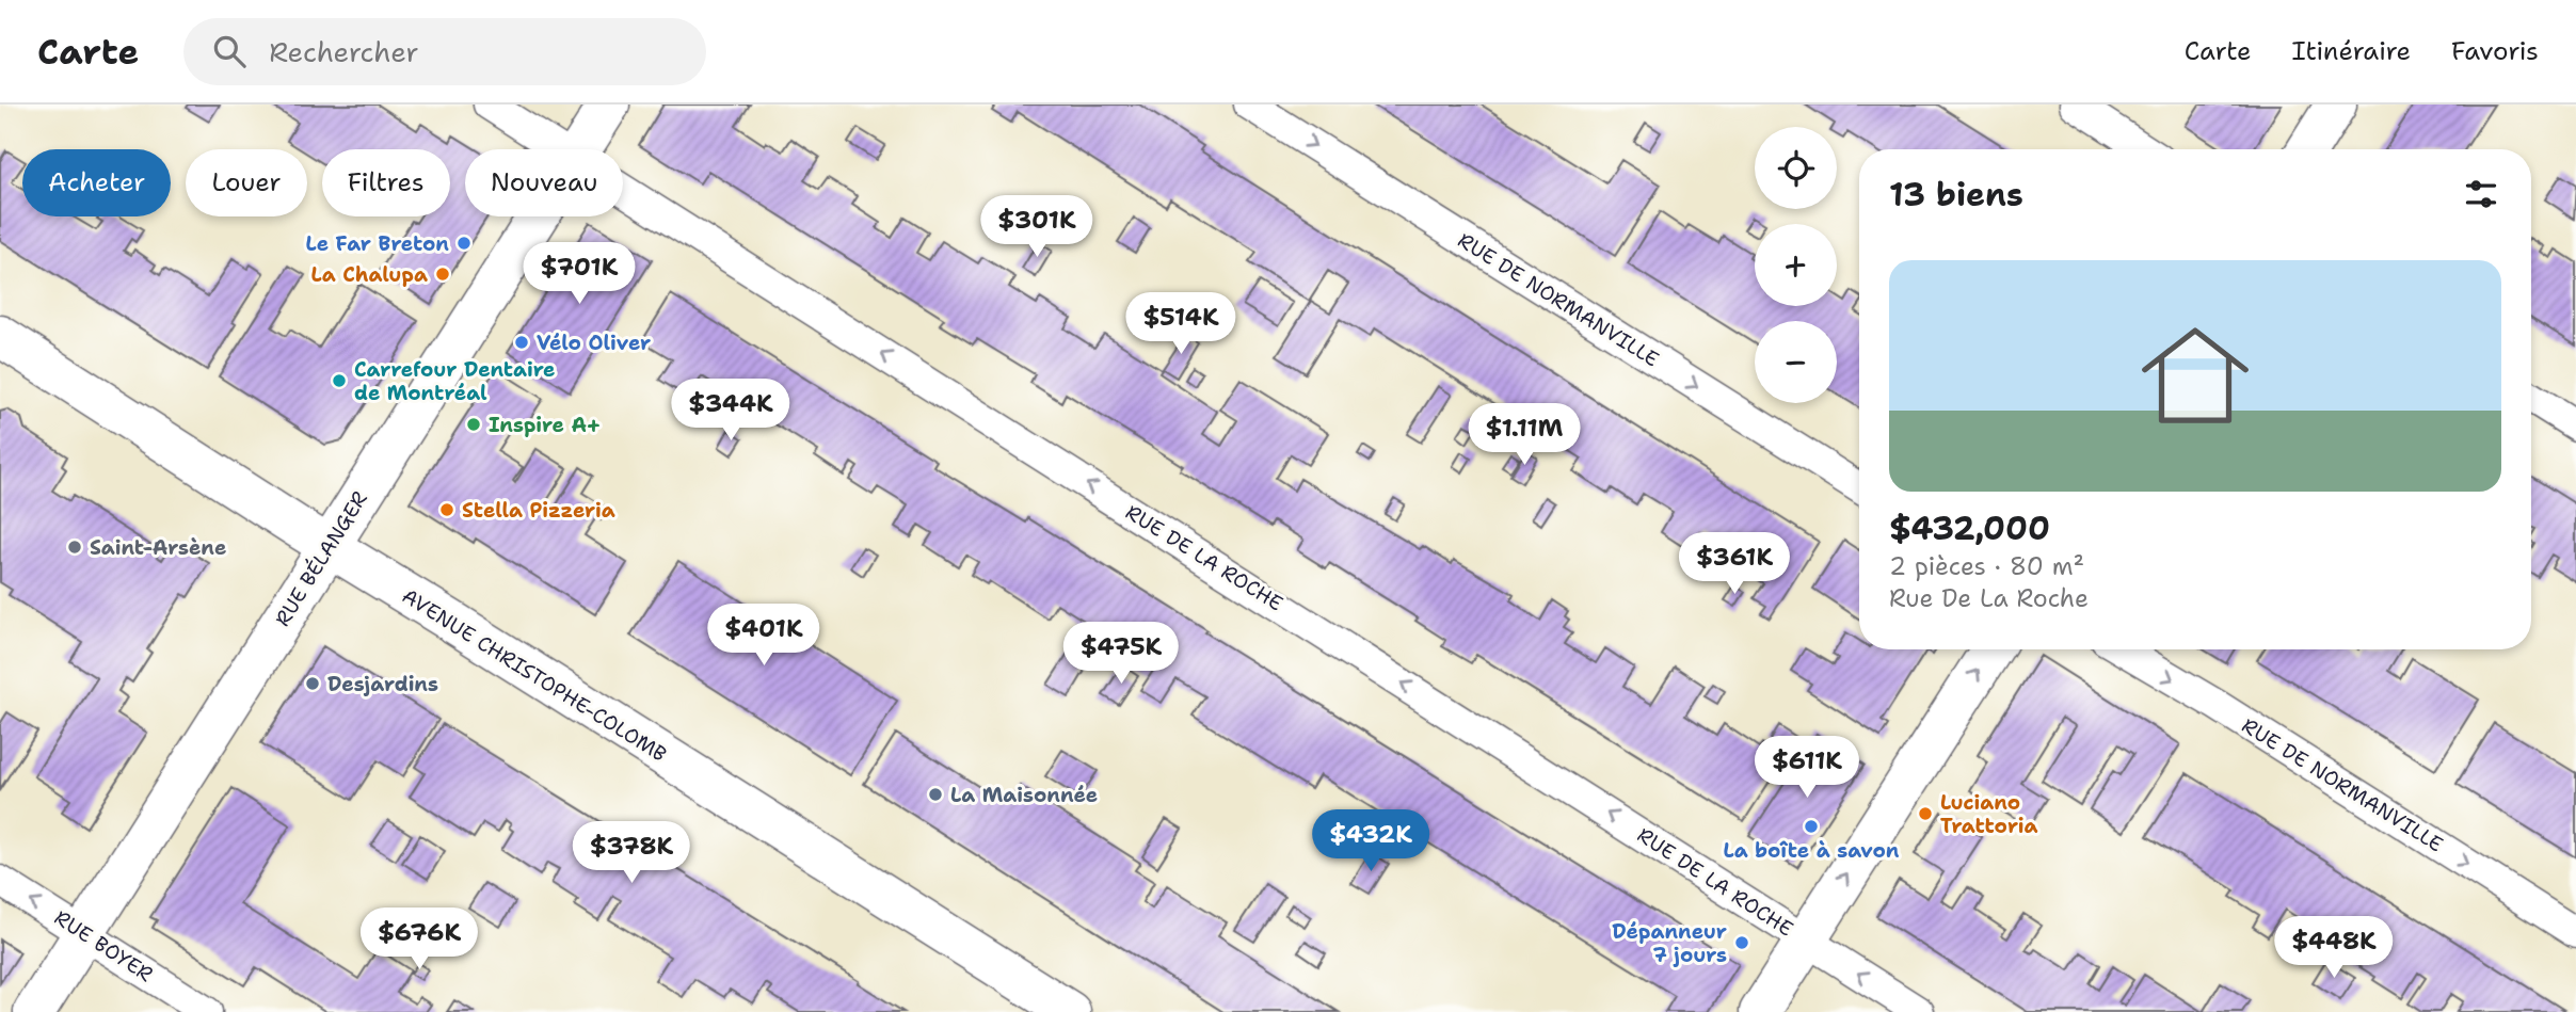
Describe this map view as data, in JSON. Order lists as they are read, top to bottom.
{
  "streets": {
    "street": [
      "RUE DE NORMANVILLE",
      "RUE DE LA ROCHE",
      "RUE BÉLANGER",
      "AVENUE CHRISTOPHE-COLOMB",
      "RUE BOYER"
    ]
  },
  "crossings": [
    ["RUE BÉLANGER", "AVENUE CHRISTOPHE-COLOMB"],
    ["RUE BÉLANGER", "RUE BOYER"]
  ],
  "one_way": ["RUE DE NORMANVILLE", "RUE DE LA ROCHE", "RUE BOYER"],
  "places": [
    "Le Far Breton",
    "La Chalupa",
    "Vélo Oliver",
    "Carrefour Dentaire de Montréal",
    "Inspire A+",
    "Stella Pizzeria",
    "Saint-Arsène",
    "Desjardins",
    "La Maisonnée",
    "Luciano Trattoria",
    "La boîte à savon",
    "Dépanneur 7 jours"
  ],
  "page": {
    "header": "Carte",
    "search": "Rechercher",
    "nav": ["Carte", "Itinéraire", "Favoris"],
    "map_buttons": ["+", "−"],
    "chip": [
      "Acheter",
      "Louer",
      "Filtres",
      "Nouveau"
    ],
    "heading": "13 biens",
    "price": [
      "$301K",
      "$701K",
      "$514K",
      "$344K",
      "$1.11M",
      "$361K",
      "$401K",
      "$475K",
      "$611K",
      "$432K",
      "$378K",
      "$676K",
      "$448K"
    ],
    "list": [
      {
        "name": "$432,000",
        "note": "2 pièces · 80 m² · Rue De La Roche"
      }
    ]
  }
}
